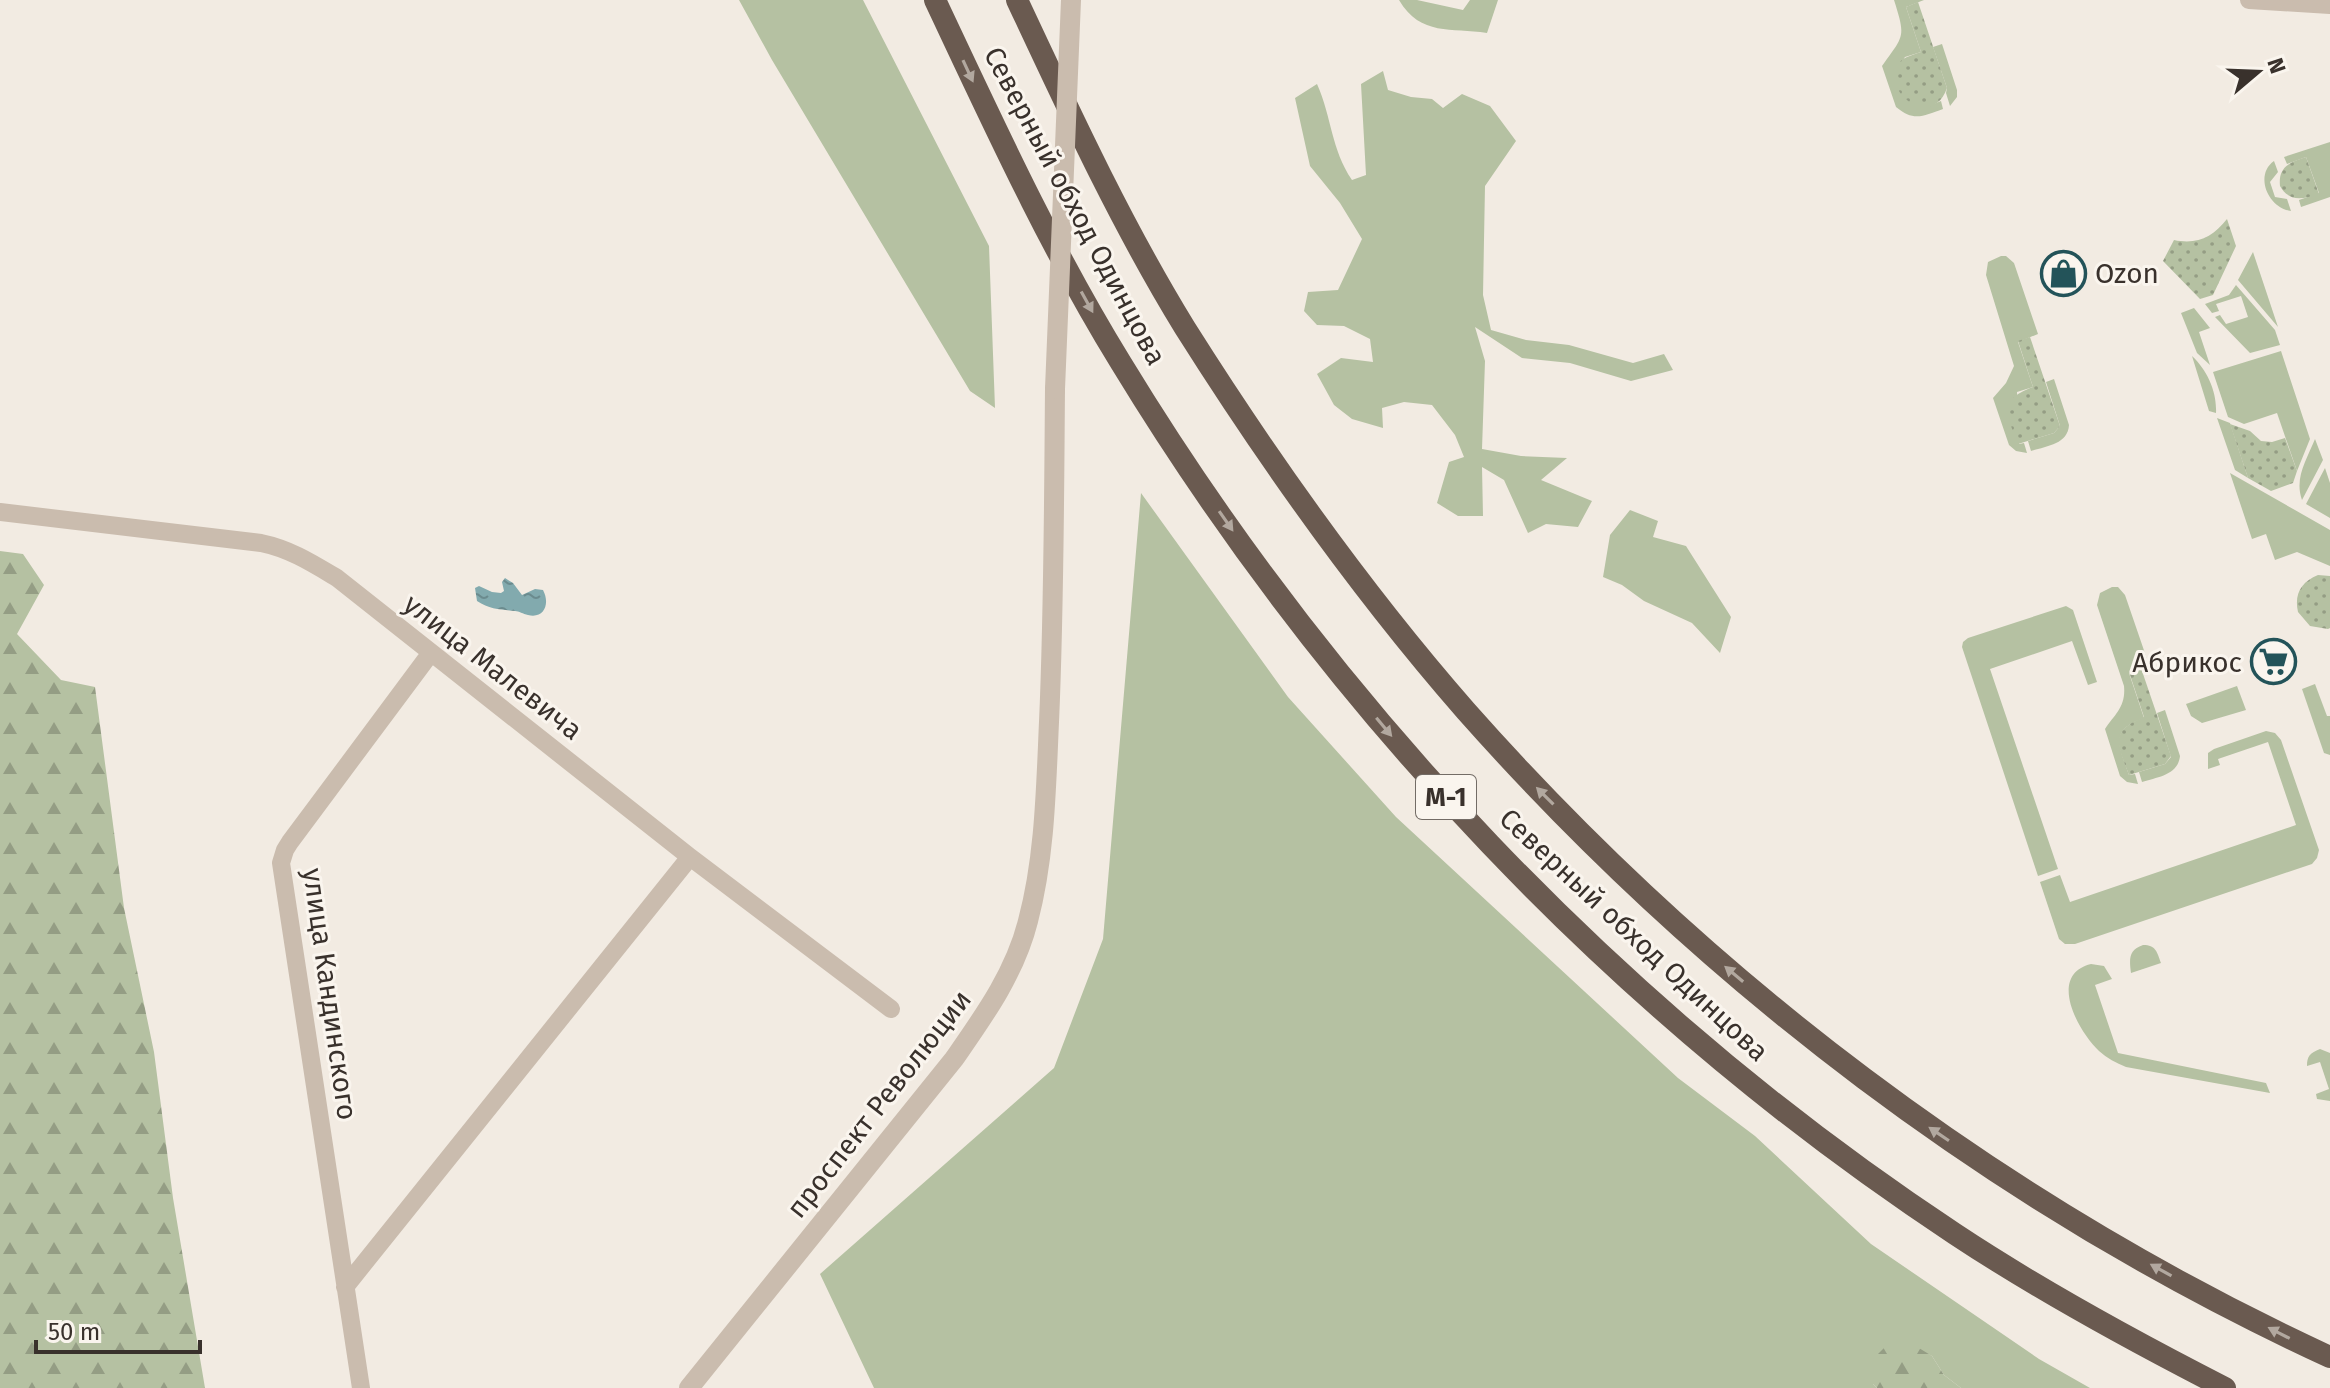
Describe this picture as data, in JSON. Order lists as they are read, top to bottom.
{
  "streets": {
    "highway": ["Северный обход Одинцова", "М-1"],
    "street": ["улица Малевича", "улица Кандинского", "проспект Революции"]
  },
  "crossings": [
    ["улица Малевича", "улица Кандинского"]
  ],
  "places": {
    "shop": ["Ozon"],
    "supermarket": ["Абрикос"]
  },
  "scale_bar": "50 m",
  "north": "right"
}
